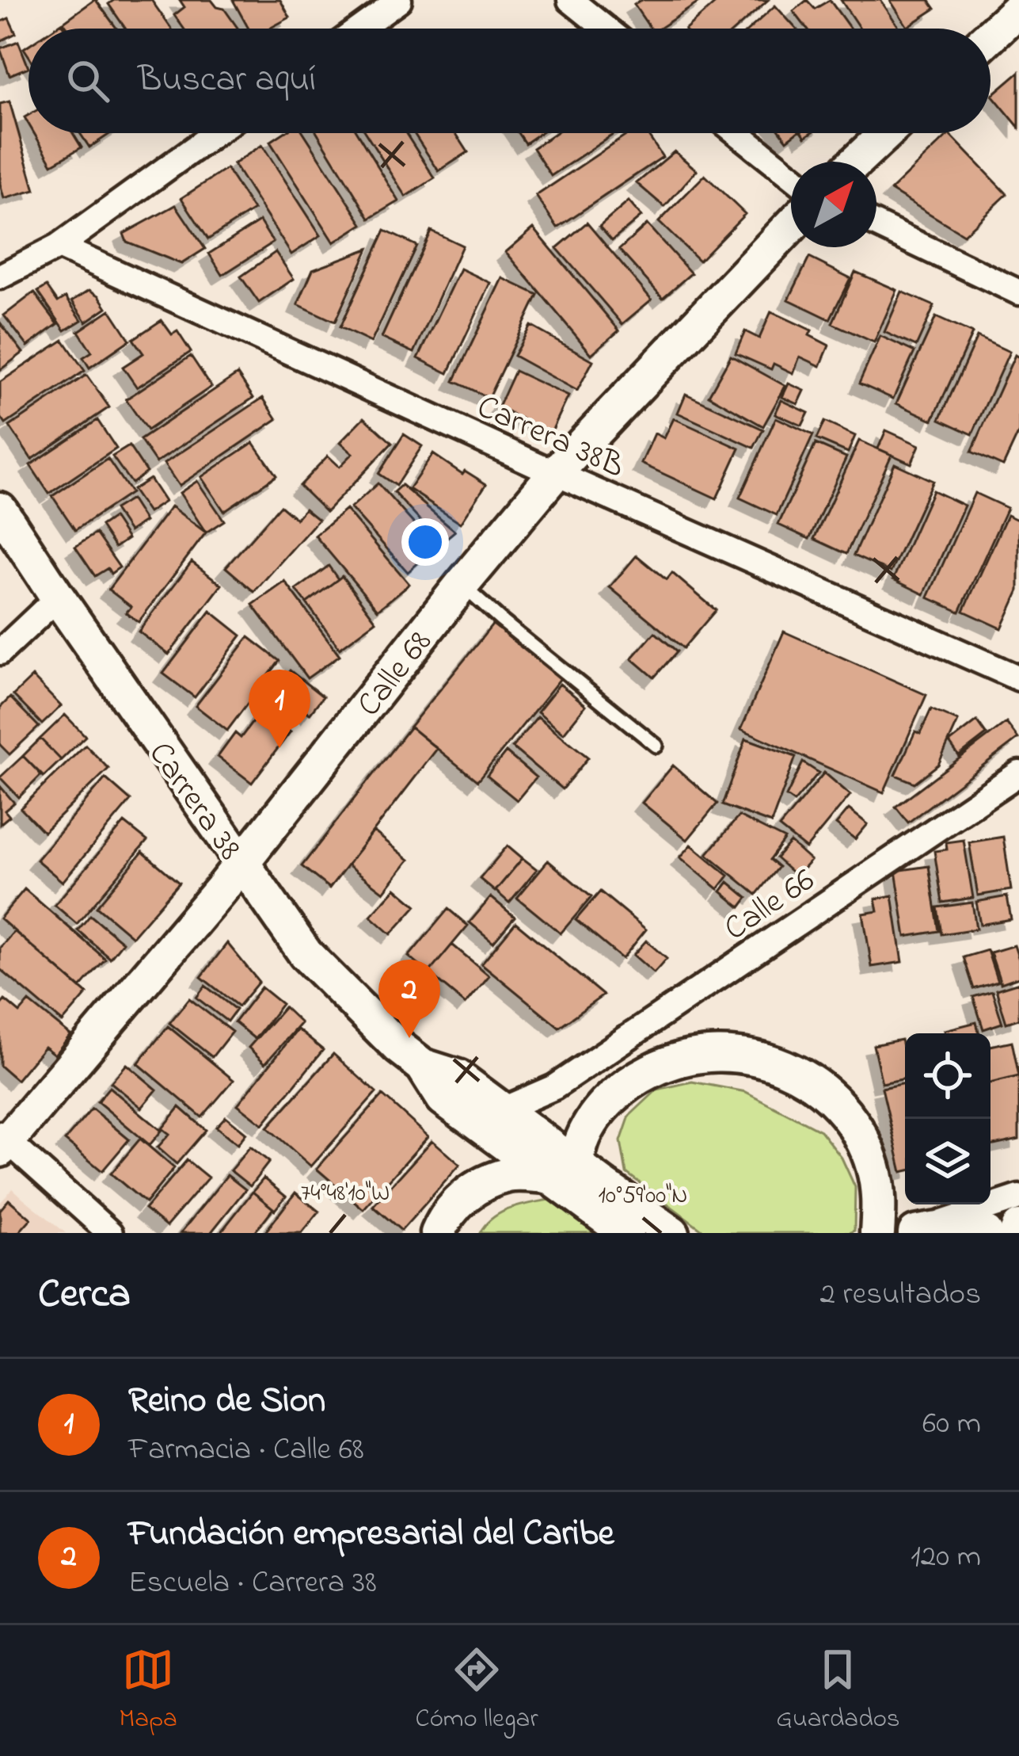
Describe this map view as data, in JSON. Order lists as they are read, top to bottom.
{
  "streets": {
    "main road": ["Calle 68", "Carrera 38"],
    "street": ["Carrera 38B", "Calle 66"]
  },
  "crossings": [
    ["Carrera 38B", "Calle 68"],
    ["Calle 68", "Carrera 38"],
    ["Carrera 38", "Calle 66"]
  ],
  "north": "top right",
  "page": {
    "search": "Buscar aquí",
    "pins": ["1", "2"],
    "heading": ["Cerca", "2 resultados"],
    "list": [
      {
        "mark": "1",
        "name": "Reino de Sion",
        "note": "Farmacia · Calle 68",
        "value": "60 m"
      },
      {
        "mark": "2",
        "name": "Fundación empresarial del Caribe",
        "note": "Escuela · Carrera 38",
        "value": "120 m"
      }
    ],
    "nav": ["Mapa", "Cómo llegar", "Guardados"]
  },
  "coordinates": ["74°48'10\"W", "10°59'00\"N"]
}
